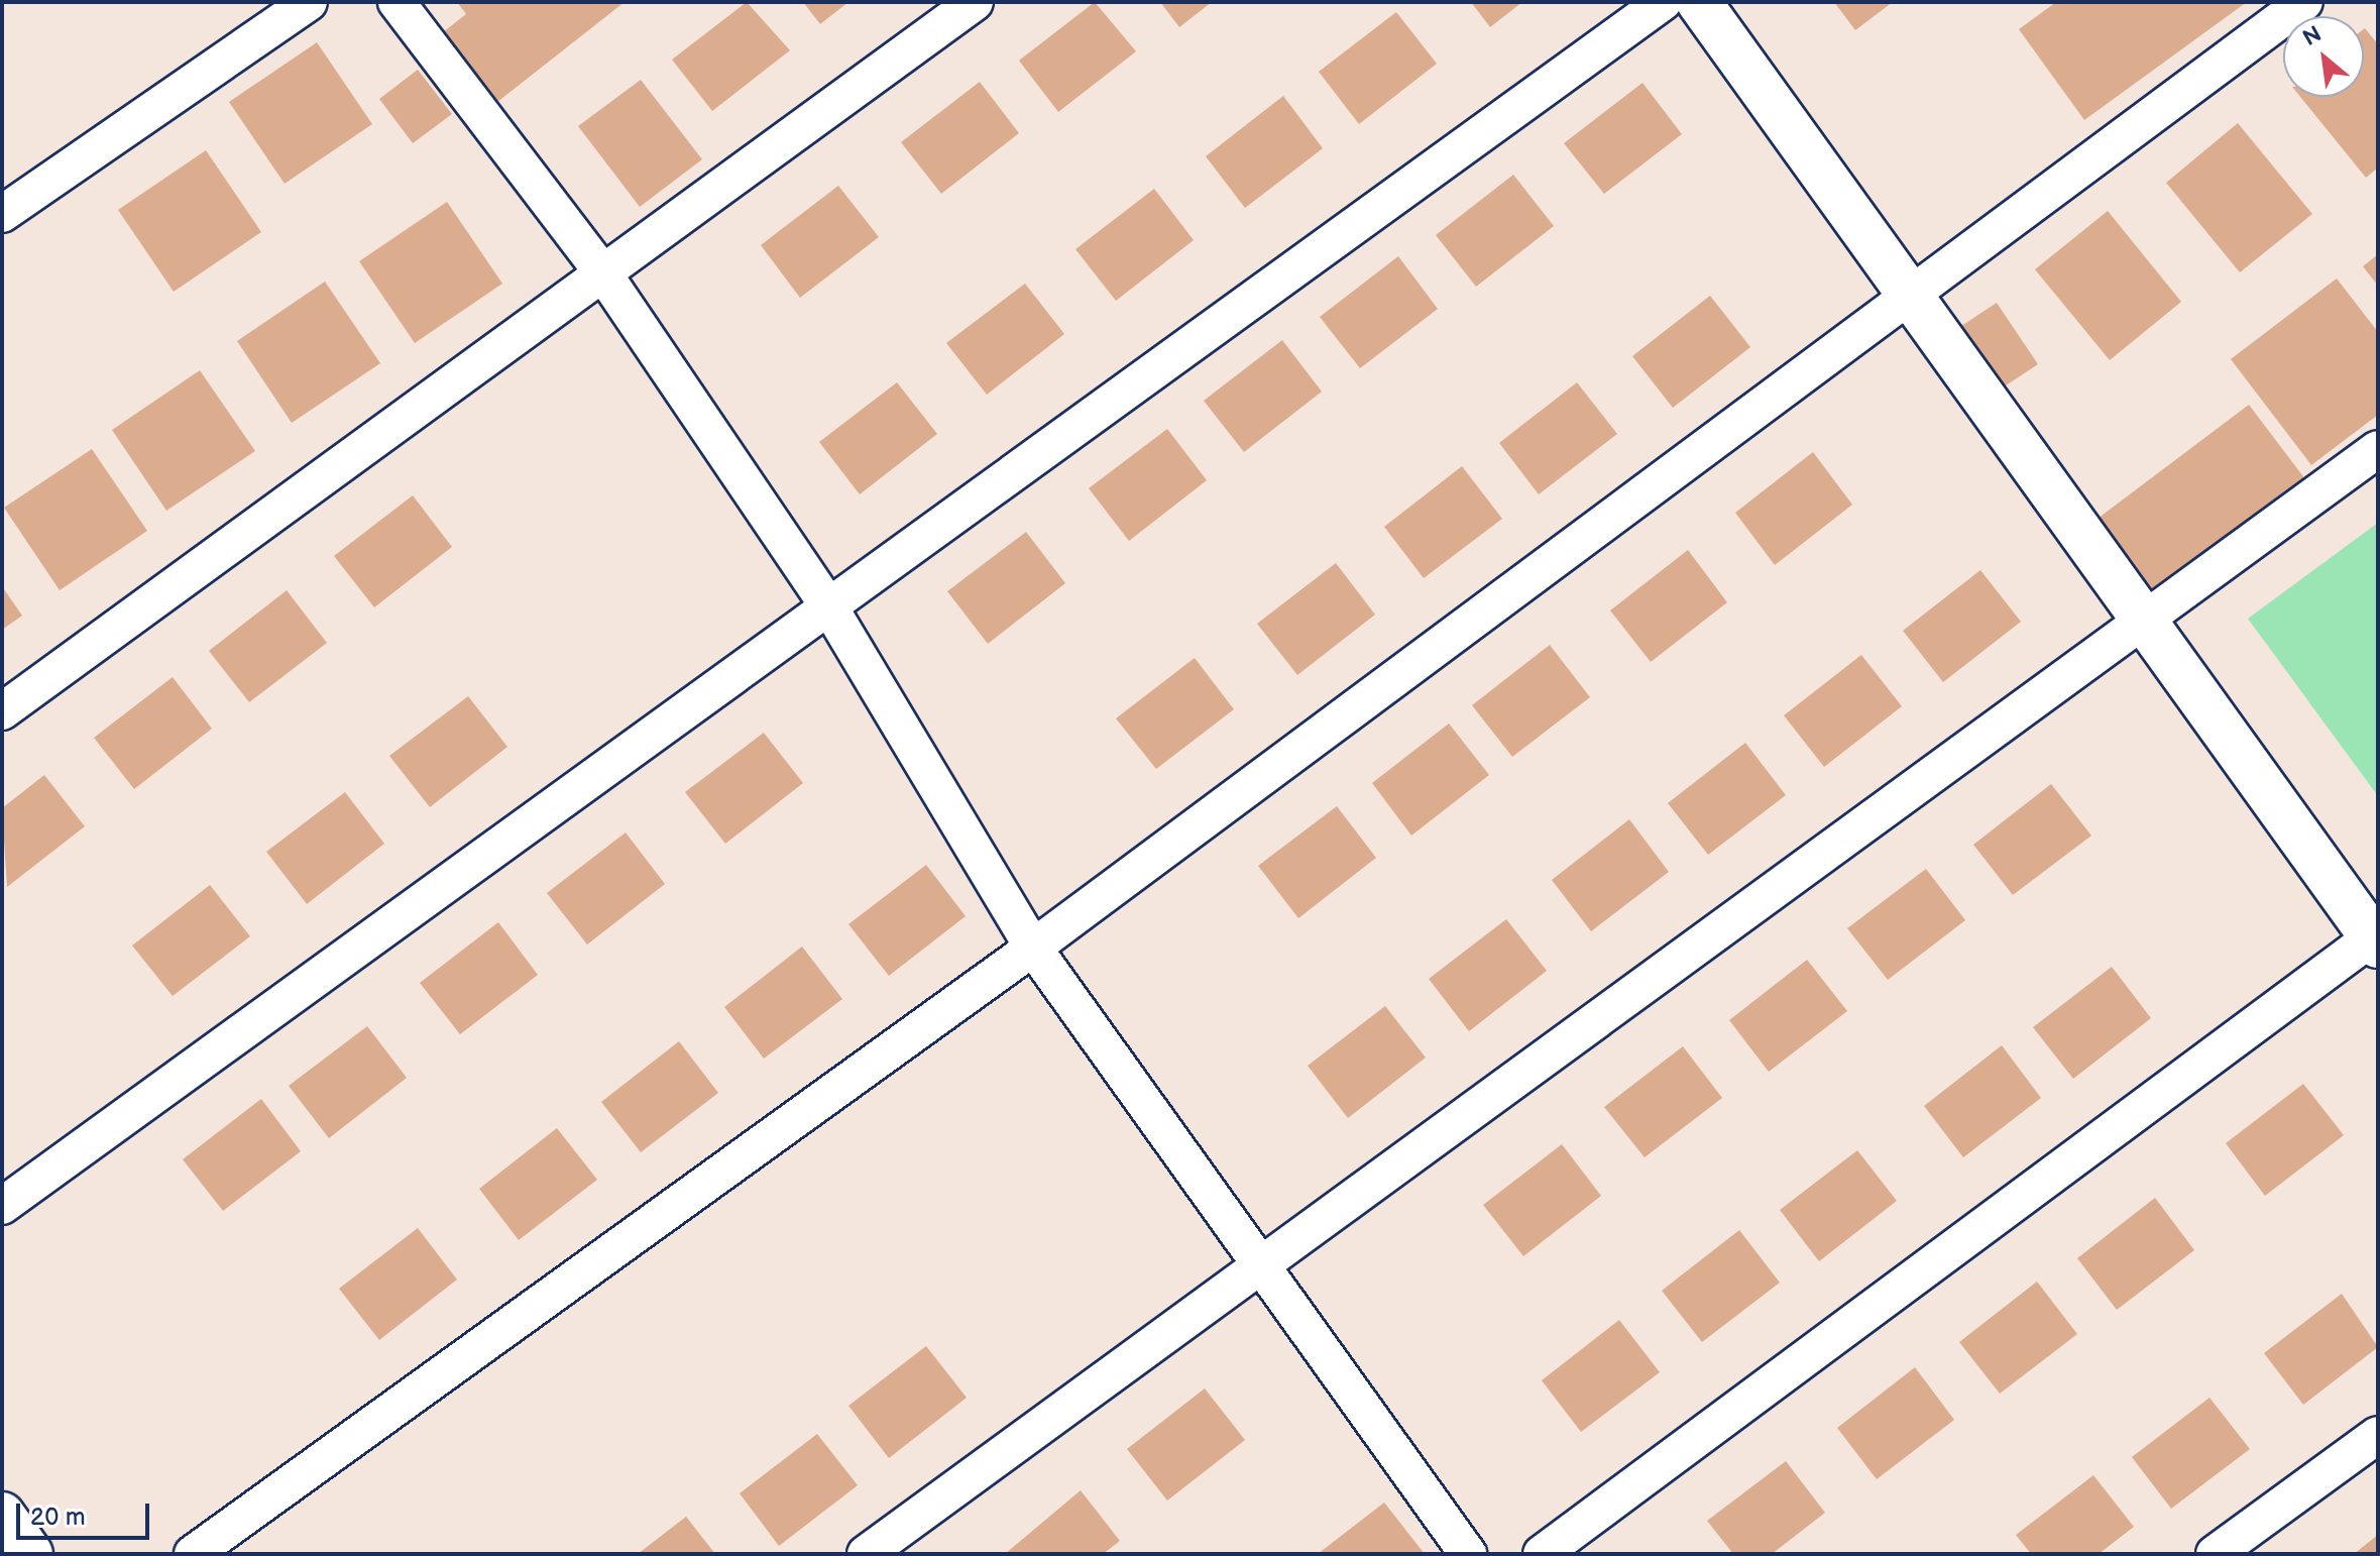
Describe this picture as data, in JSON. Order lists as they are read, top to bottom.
{
  "scale_bar": "20 m",
  "north": "top left"
}
